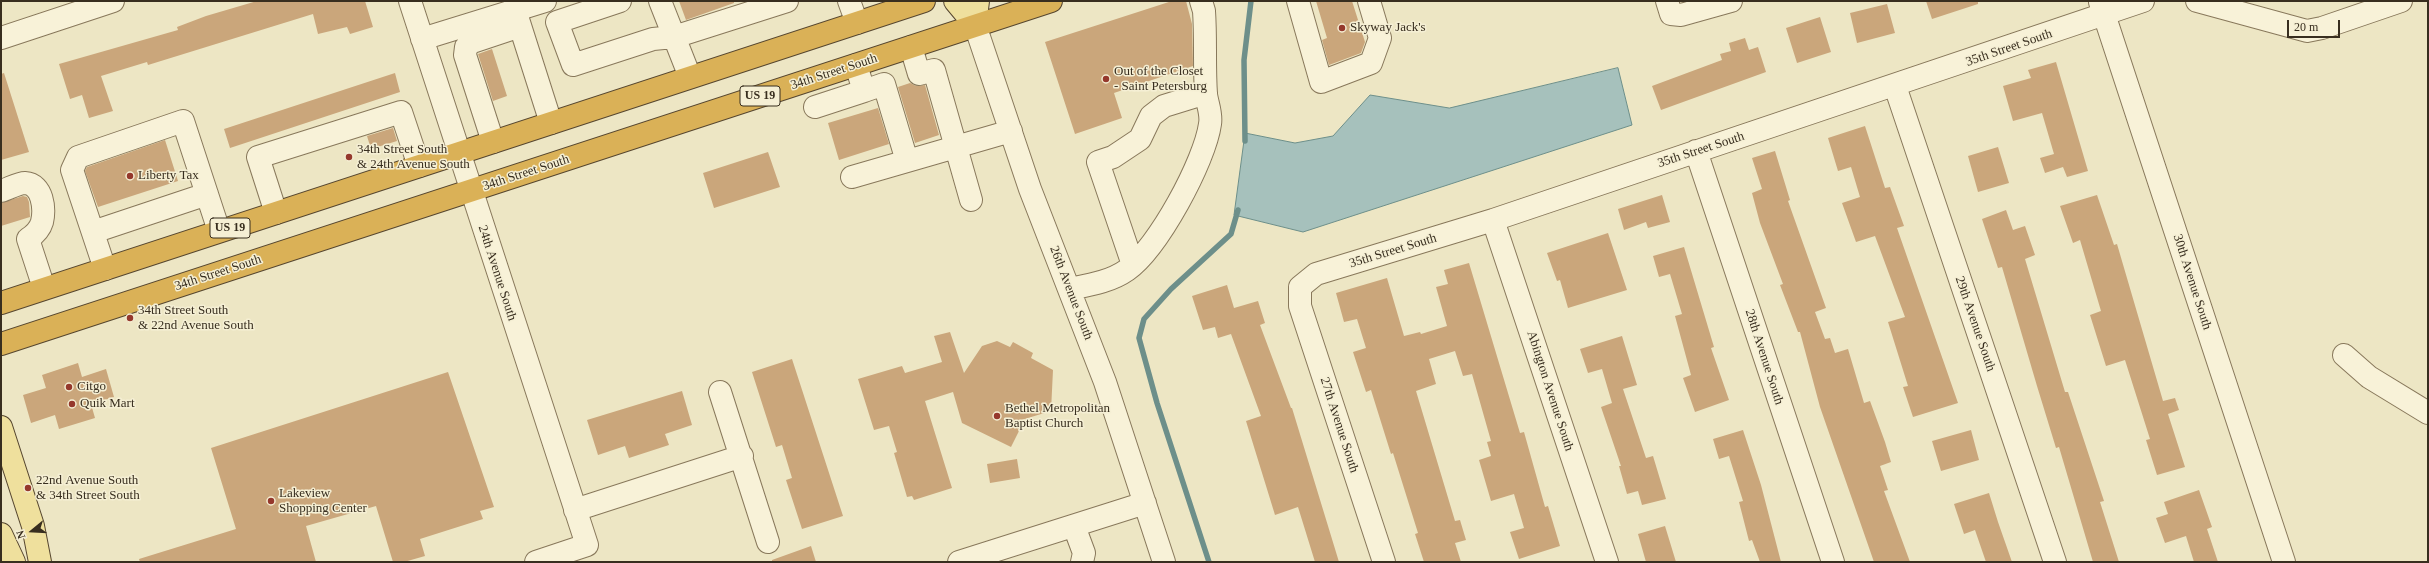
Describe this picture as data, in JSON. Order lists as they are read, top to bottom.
{
  "streets": {
    "highway": ["34th Street South", "US 19"],
    "main road": ["26th Avenue South"],
    "street": [
      "35th Street South",
      "24th Avenue South",
      "30th Avenue South",
      "29th Avenue South",
      "28th Avenue South",
      "Abington Avenue South",
      "27th Avenue South"
    ]
  },
  "crossings": [
    ["35th Street South", "30th Avenue South"],
    ["35th Street South", "29th Avenue South"],
    ["35th Street South", "28th Avenue South"],
    ["35th Street South", "Abington Avenue South"],
    ["35th Street South", "27th Avenue South"],
    ["34th Street South", "24th Avenue South"],
    ["34th Street South", "26th Avenue South"],
    ["US 19", "24th Avenue South"]
  ],
  "places": [
    "Skyway Jack's",
    "Out of the Closet - Saint Petersburg",
    "34th Street South & 24th Avenue South",
    "Liberty Tax",
    "34th Street South & 22nd Avenue South",
    "Citgo",
    "Quik Mart",
    "Bethel Metropolitan Baptist Church",
    "22nd Avenue South & 34th Street South",
    "Lakeview Shopping Center"
  ],
  "scale_bar": "20 m",
  "north": "left"
}
